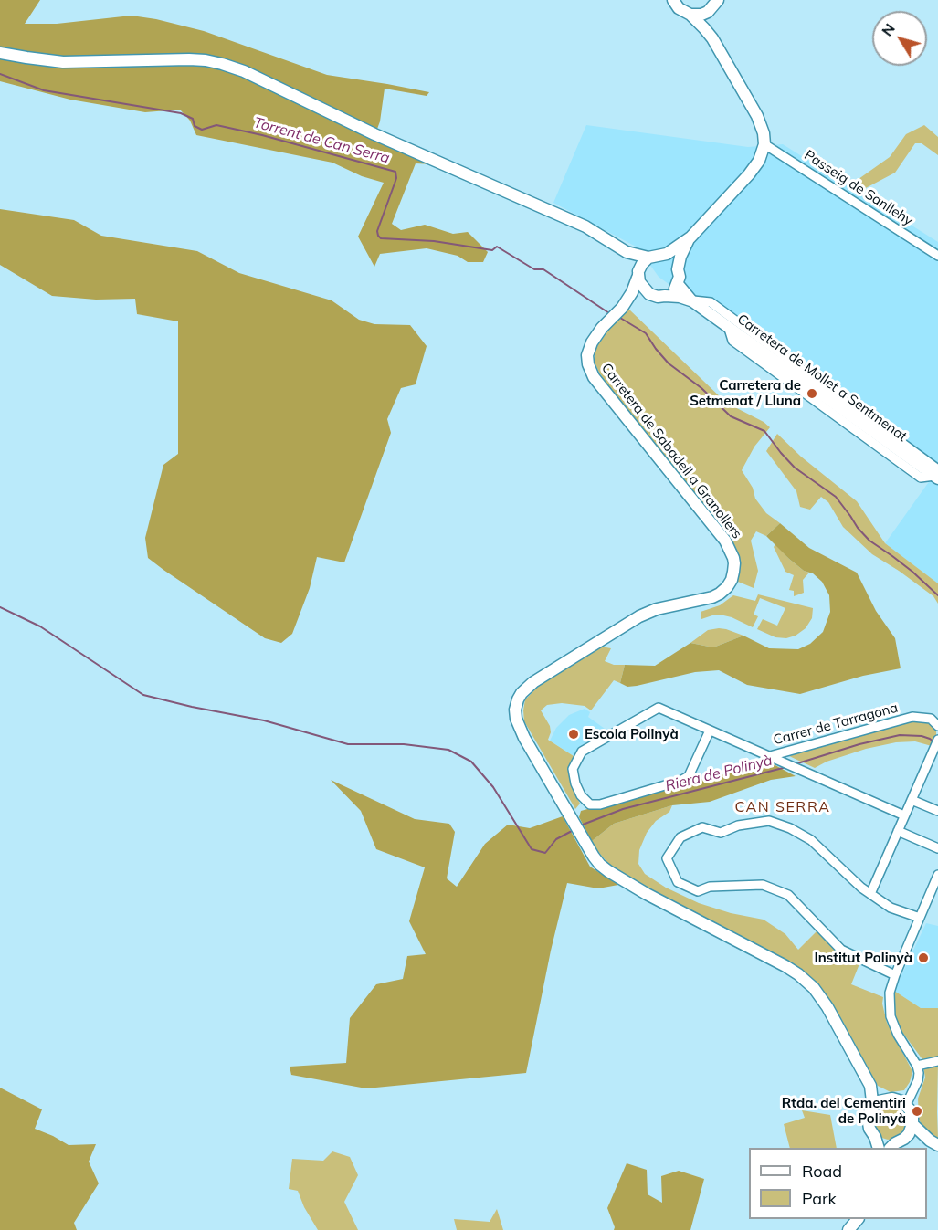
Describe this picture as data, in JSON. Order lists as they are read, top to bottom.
{
  "streets": {
    "main road": ["Carretera de Mollet a Sentmenat", "Carretera de Sabadell a Granollers"],
    "street": ["Passeig de Sanllehy", "Carrer de Tarragona"]
  },
  "districts": ["CAN SERRA"],
  "water": ["Torrent de Can Serra", "Riera de Polinyà"],
  "places": [
    "Carretera de Setmenat / Lluna",
    "Escola Polinyà",
    "Institut Polinyà",
    "Rtda. del Cementiri de Polinyà"
  ],
  "legend": ["Road", "Park"],
  "north": "top left"
}
